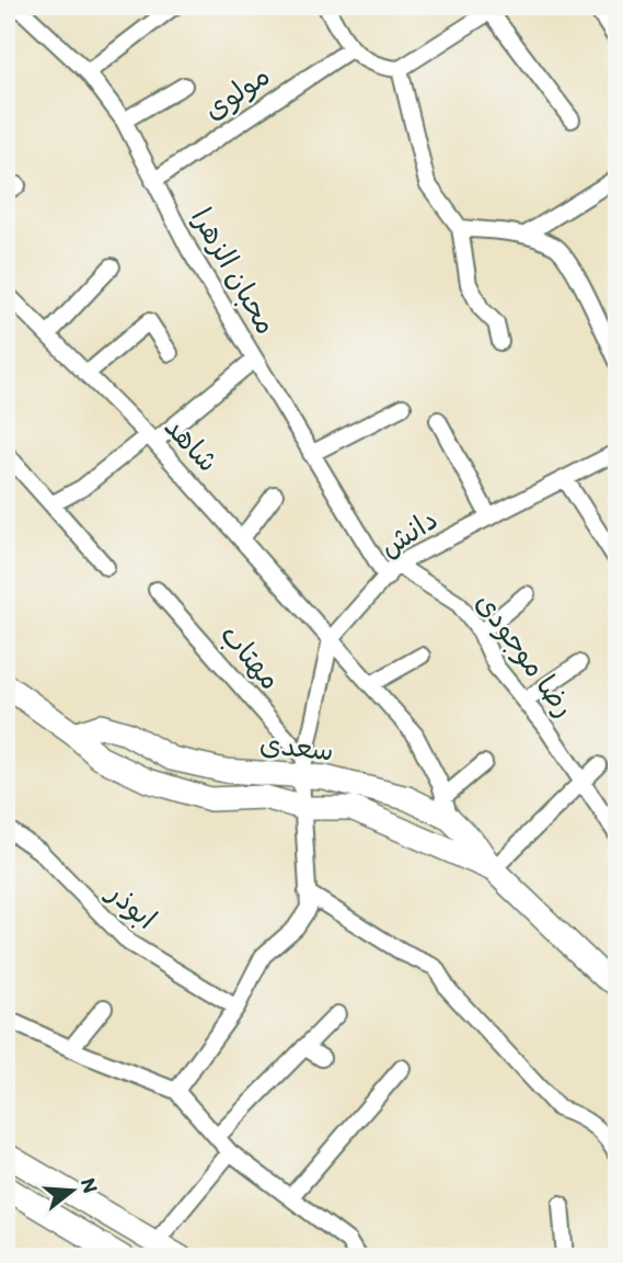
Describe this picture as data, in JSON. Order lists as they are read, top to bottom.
{
  "streets": {
    "street": [
      "مولوی",
      "محبان الزهرا",
      "شاهد",
      "دانش",
      "رضا موجودی",
      "مهتاب",
      "سعدی",
      "ابوذر"
    ]
  },
  "crossings": [
    ["مولوی", "محبان الزهرا"],
    ["محبان الزهرا", "دانش"],
    ["محبان الزهرا", "رضا موجودی"],
    ["شاهد", "دانش"],
    ["شاهد", "سعدی"],
    ["دانش", "رضا موجودی"],
    ["دانش", "مهتاب"],
    ["دانش", "سعدی"],
    ["مهتاب", "سعدی"]
  ],
  "north": "right"
}
